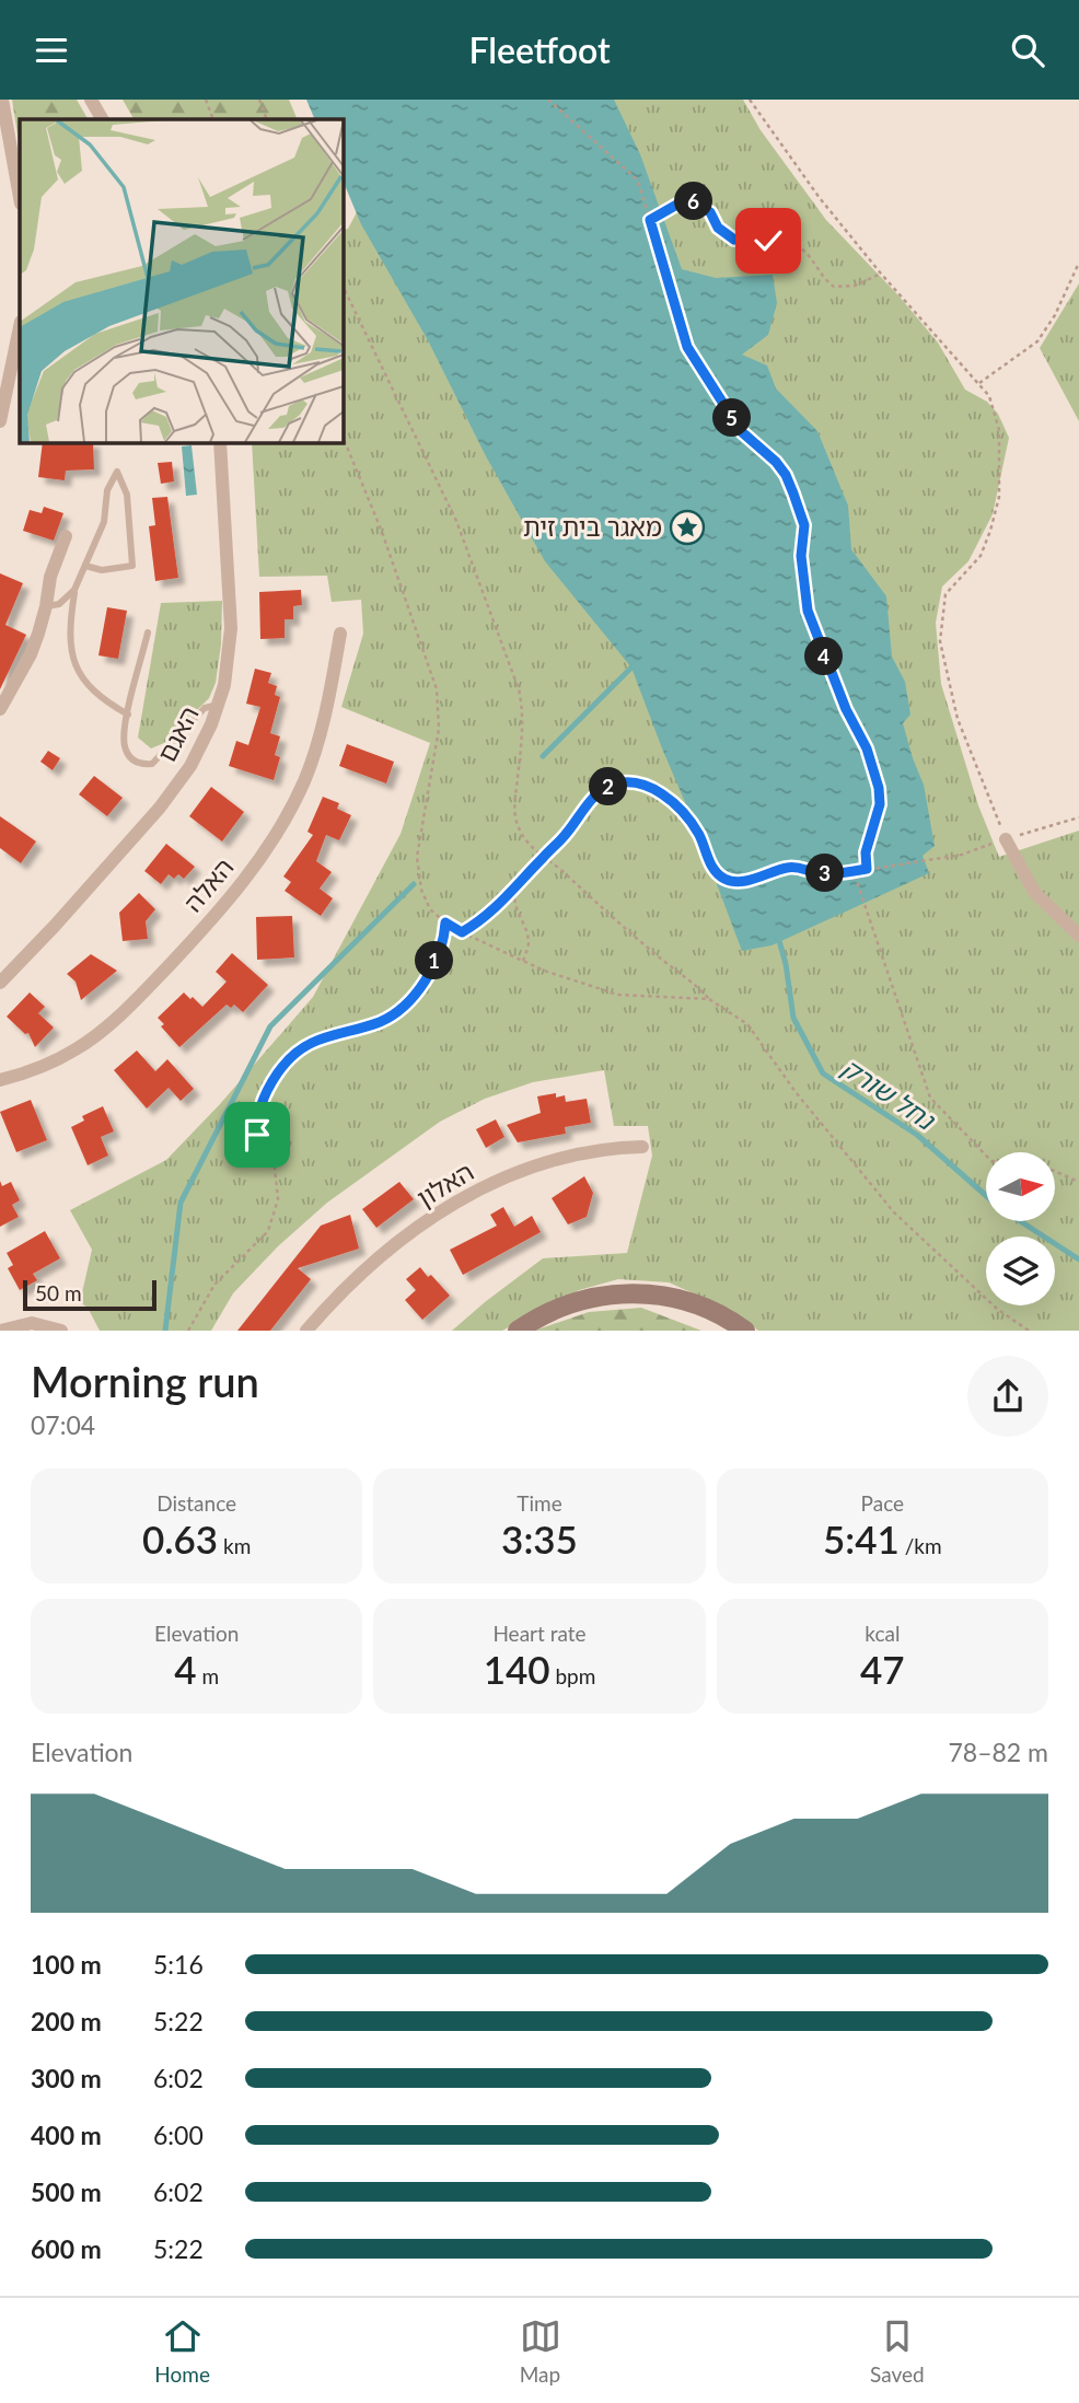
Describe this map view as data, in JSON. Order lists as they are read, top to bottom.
{
  "streets": {
    "street": ["האגם", "האלה", "האלון"]
  },
  "water": ["נחל שורק"],
  "places": {
    "place": ["מאגר בית זית"]
  },
  "scale_bar": "50 m",
  "north": "right",
  "page": {
    "header": "Fleetfoot",
    "pins": [
      "6",
      "5",
      "4",
      "2",
      "3",
      "1"
    ],
    "scale": "50 m",
    "heading": ["Morning run", "07:04"],
    "stats": [
      ["Distance", "0.63 km"],
      ["Time", "3:35"],
      ["Pace", "5:41 /km"],
      ["Elevation", "4 m"],
      ["Heart rate", "140 bpm"],
      ["kcal", "47"]
    ],
    "chart": ["Elevation", "78–82 m"],
    "list": [
      {
        "name": "100 m",
        "note": "5:16"
      },
      {
        "name": "200 m",
        "note": "5:22"
      },
      {
        "name": "300 m",
        "note": "6:02"
      },
      {
        "name": "400 m",
        "note": "6:00"
      },
      {
        "name": "500 m",
        "note": "6:02"
      },
      {
        "name": "600 m",
        "note": "5:22"
      }
    ],
    "tabs": ["Home", "Map", "Saved"]
  }
}
